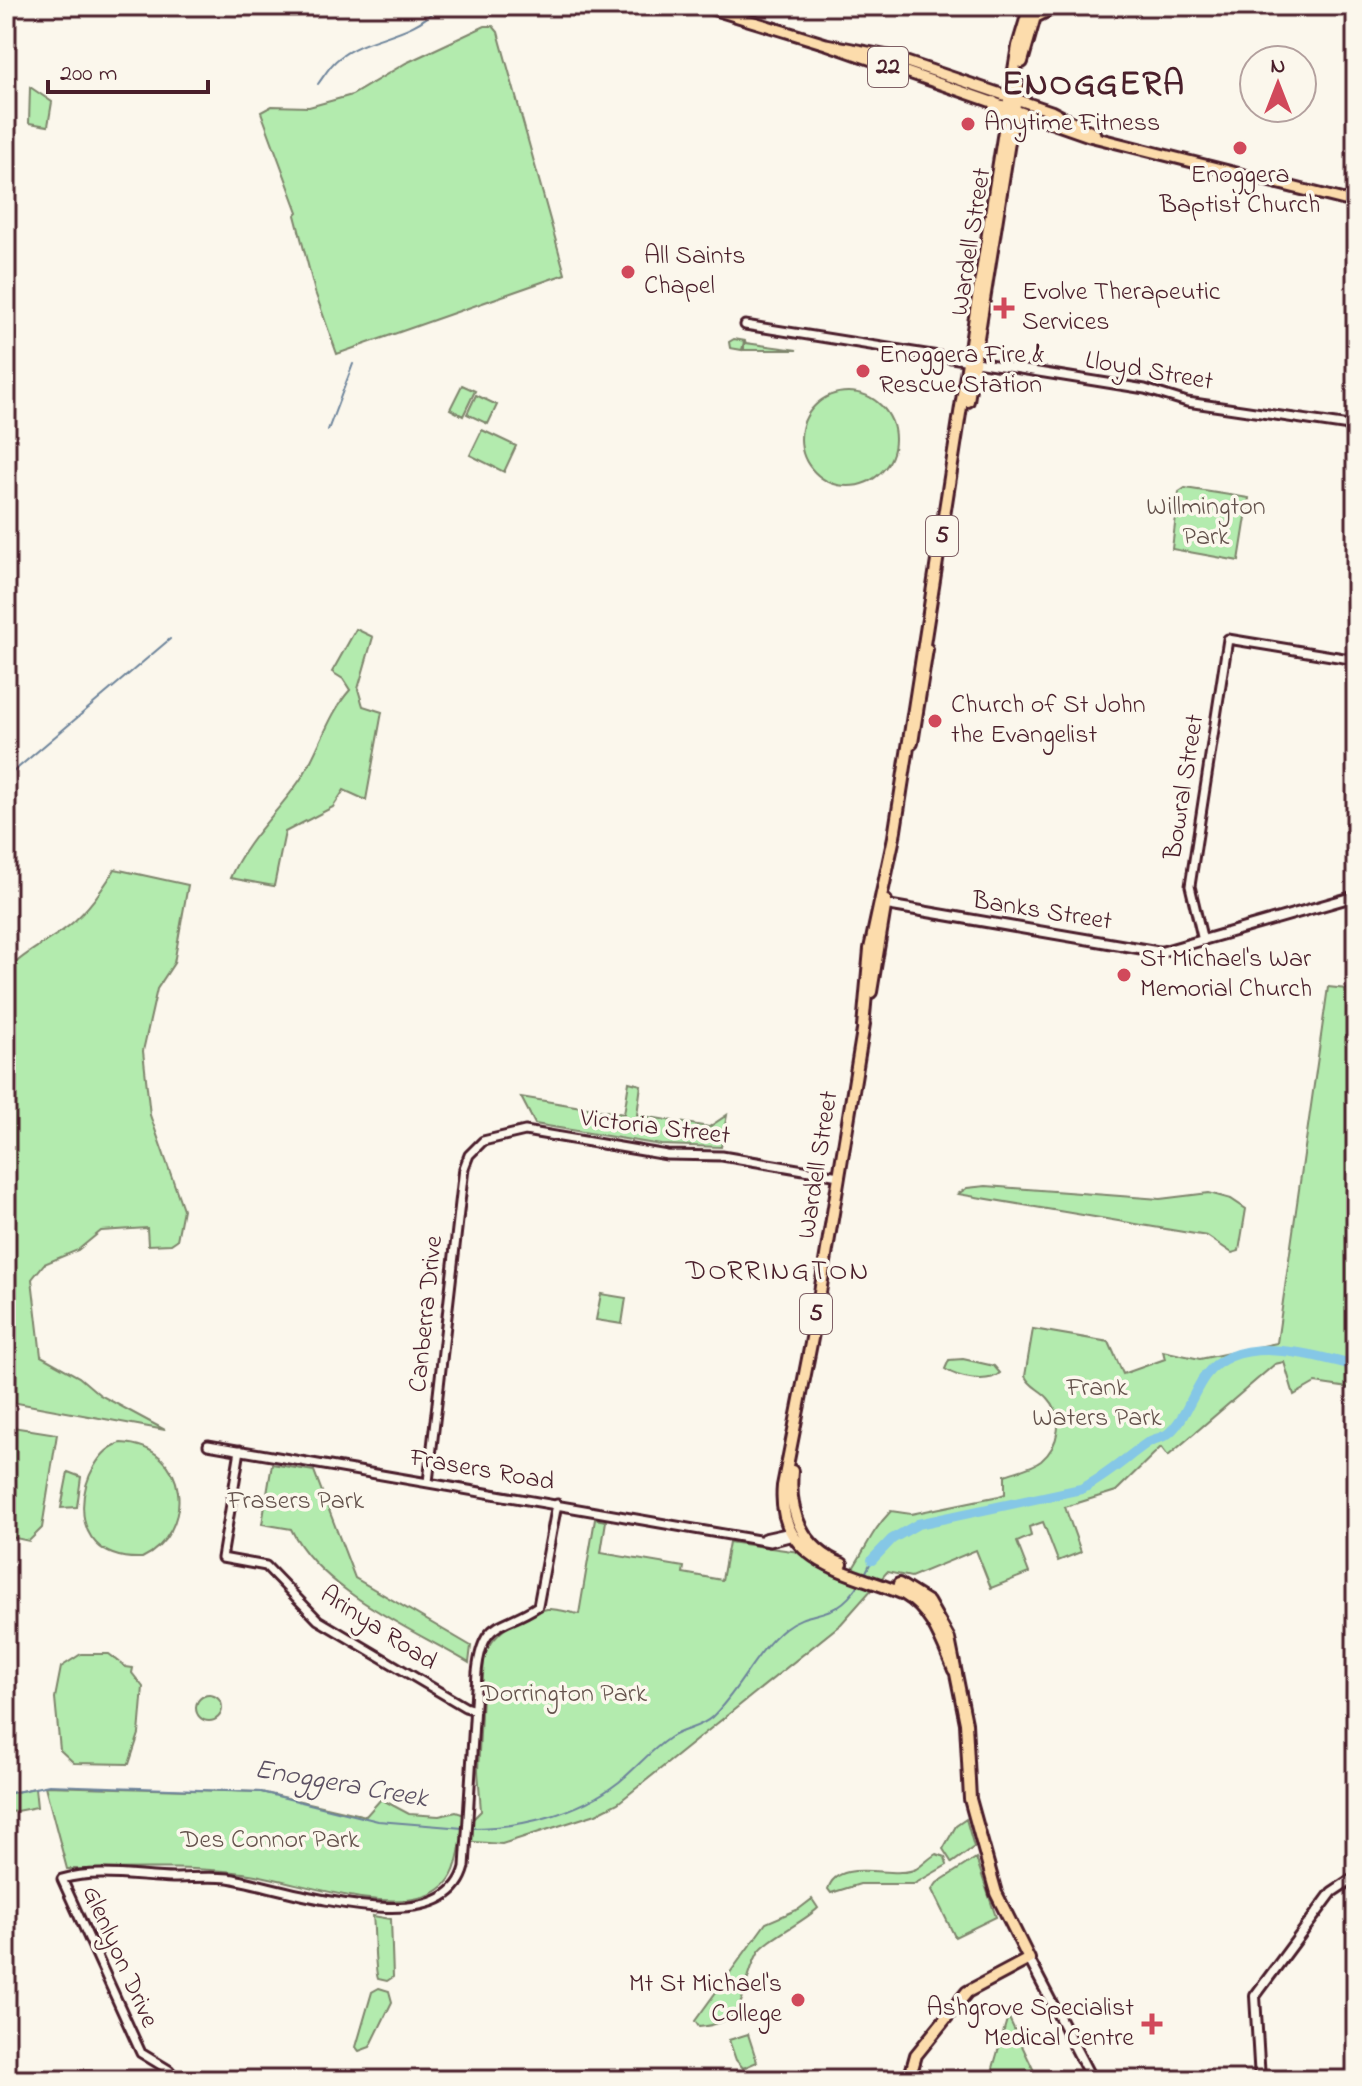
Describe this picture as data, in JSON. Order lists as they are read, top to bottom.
{
  "streets": {
    "highway": ["Wardell Street", "5"],
    "main road": ["22", "Banks Street"],
    "street": [
      "Lloyd Street",
      "Bowral Street",
      "Victoria Street",
      "Canberra Drive",
      "Frasers Road",
      "Arinya Road",
      "Glenlyon Drive"
    ]
  },
  "crossings": [
    ["22", "Wardell Street"],
    ["Wardell Street", "Lloyd Street"],
    ["Wardell Street", "5"],
    ["Wardell Street", "Banks Street"],
    ["Wardell Street", "Victoria Street"],
    ["Wardell Street", "Frasers Road"],
    ["5", "Frasers Road"],
    ["Bowral Street", "Banks Street"],
    ["Victoria Street", "Canberra Drive"],
    ["Canberra Drive", "Frasers Road"],
    ["Frasers Road", "Arinya Road"],
    ["Arinya Road", "Glenlyon Drive"]
  ],
  "districts": ["ENOGGERA", "DORRINGTON"],
  "water": ["Enoggera Creek"],
  "parks": [
    "Willmington Park",
    "Frank Waters Park",
    "Frasers Park",
    "Dorrington Park",
    "Des Connor Park"
  ],
  "places": {
    "other": [
      "Anytime Fitness",
      "Enoggera Baptist Church",
      "All Saints Chapel",
      "Enoggera Fire & Rescue Station",
      "Church of St John the Evangelist",
      "St Michael's War Memorial Church",
      "Mt St Michael's College"
    ],
    "health": ["Evolve Therapeutic Services", "Ashgrove Specialist Medical Centre"]
  },
  "scale_bar": "200 m",
  "north": "top"
}
